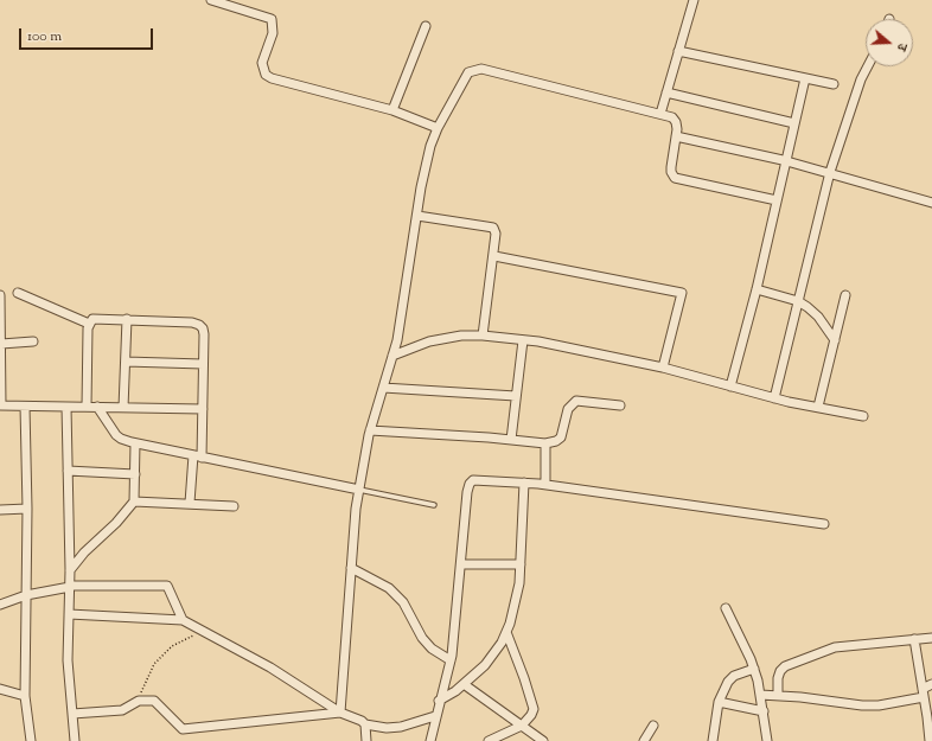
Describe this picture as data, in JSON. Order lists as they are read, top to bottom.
{
  "scale_bar": "100 m",
  "north": "right"
}
